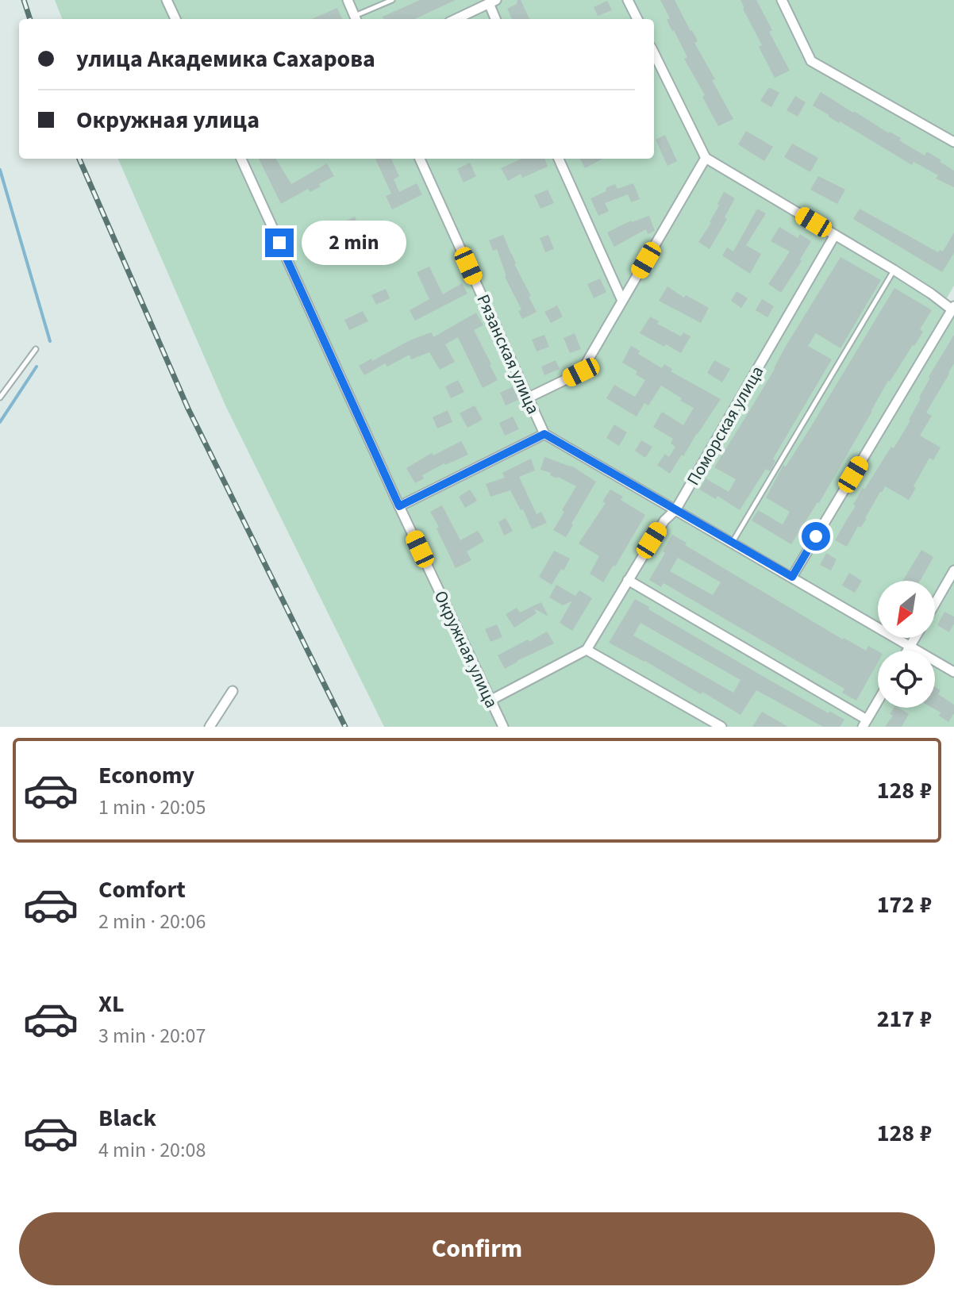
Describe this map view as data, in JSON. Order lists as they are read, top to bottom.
{
  "streets": {
    "street": ["Рязанская улица", "Поморская улица", "Окружная улица"]
  },
  "crossings": [
    ["Рязанская улица", "Поморская улица"]
  ],
  "north": "bottom left",
  "page": {
    "banner": ["улица Академика Сахарова", "Окружная улица"],
    "bubble": "2 min",
    "list": [
      {
        "name": "Economy",
        "note": "1 min · 20:05",
        "value": "128 ₽"
      },
      {
        "name": "Comfort",
        "note": "2 min · 20:06",
        "value": "172 ₽"
      },
      {
        "name": "XL",
        "note": "3 min · 20:07",
        "value": "217 ₽"
      },
      {
        "name": "Black",
        "note": "4 min · 20:08",
        "value": "128 ₽"
      }
    ],
    "buttons": "Confirm"
  }
}
